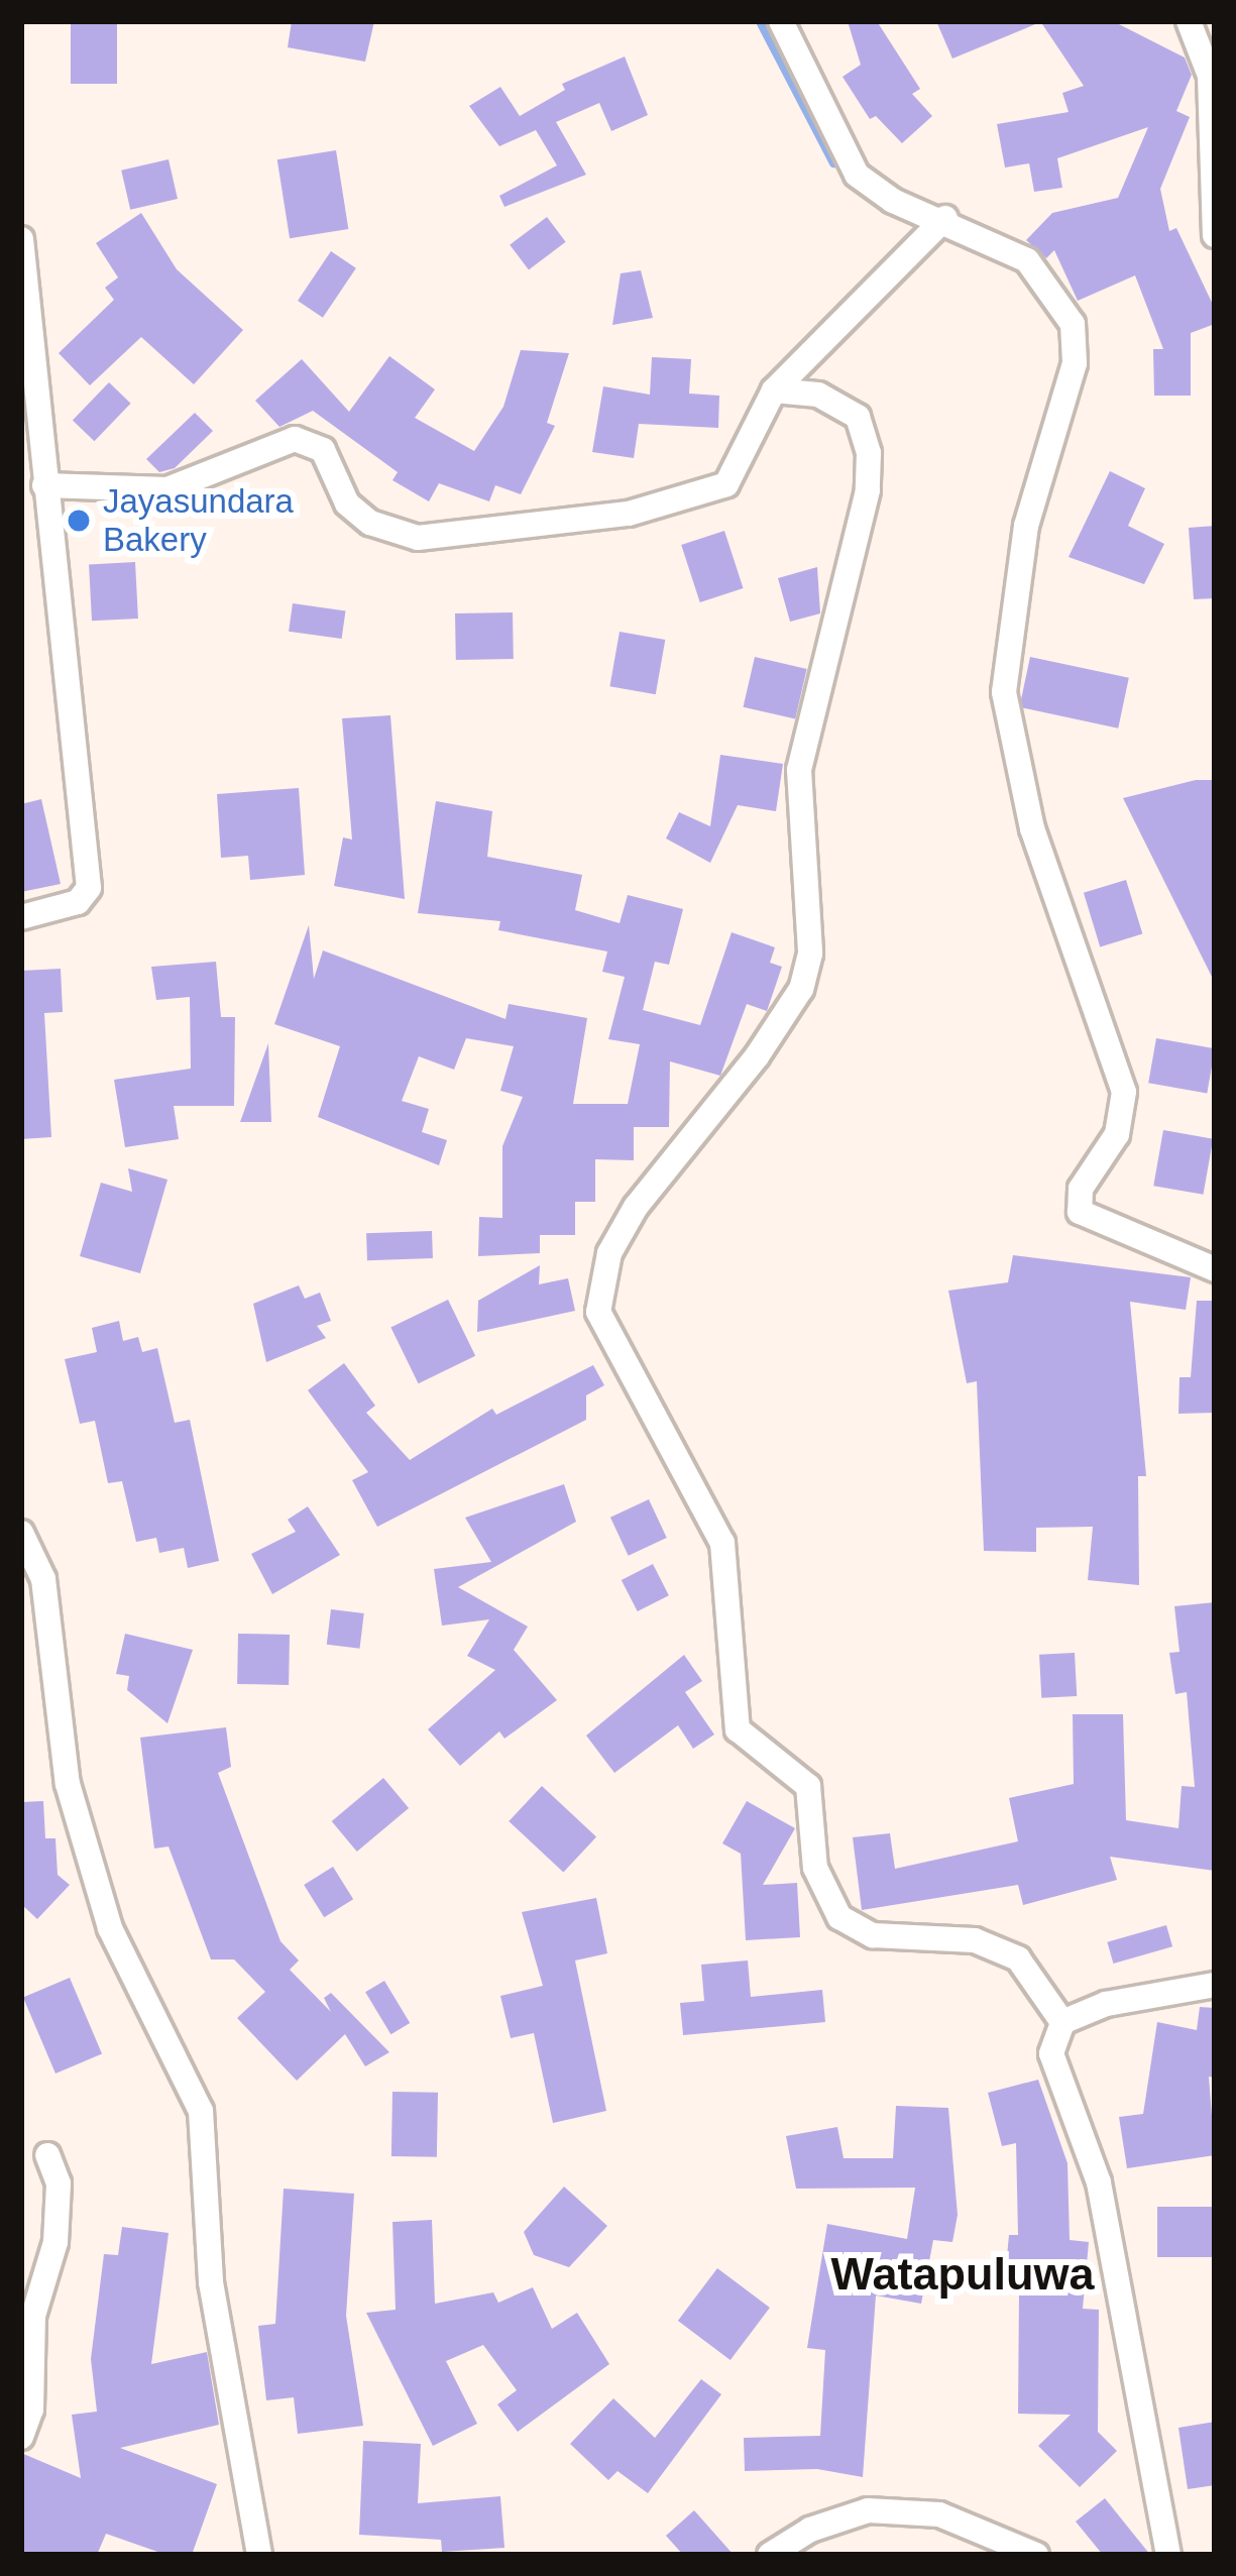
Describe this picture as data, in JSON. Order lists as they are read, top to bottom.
{
  "districts": ["Watapuluwa"],
  "places": ["Jayasundara Bakery"]
}
